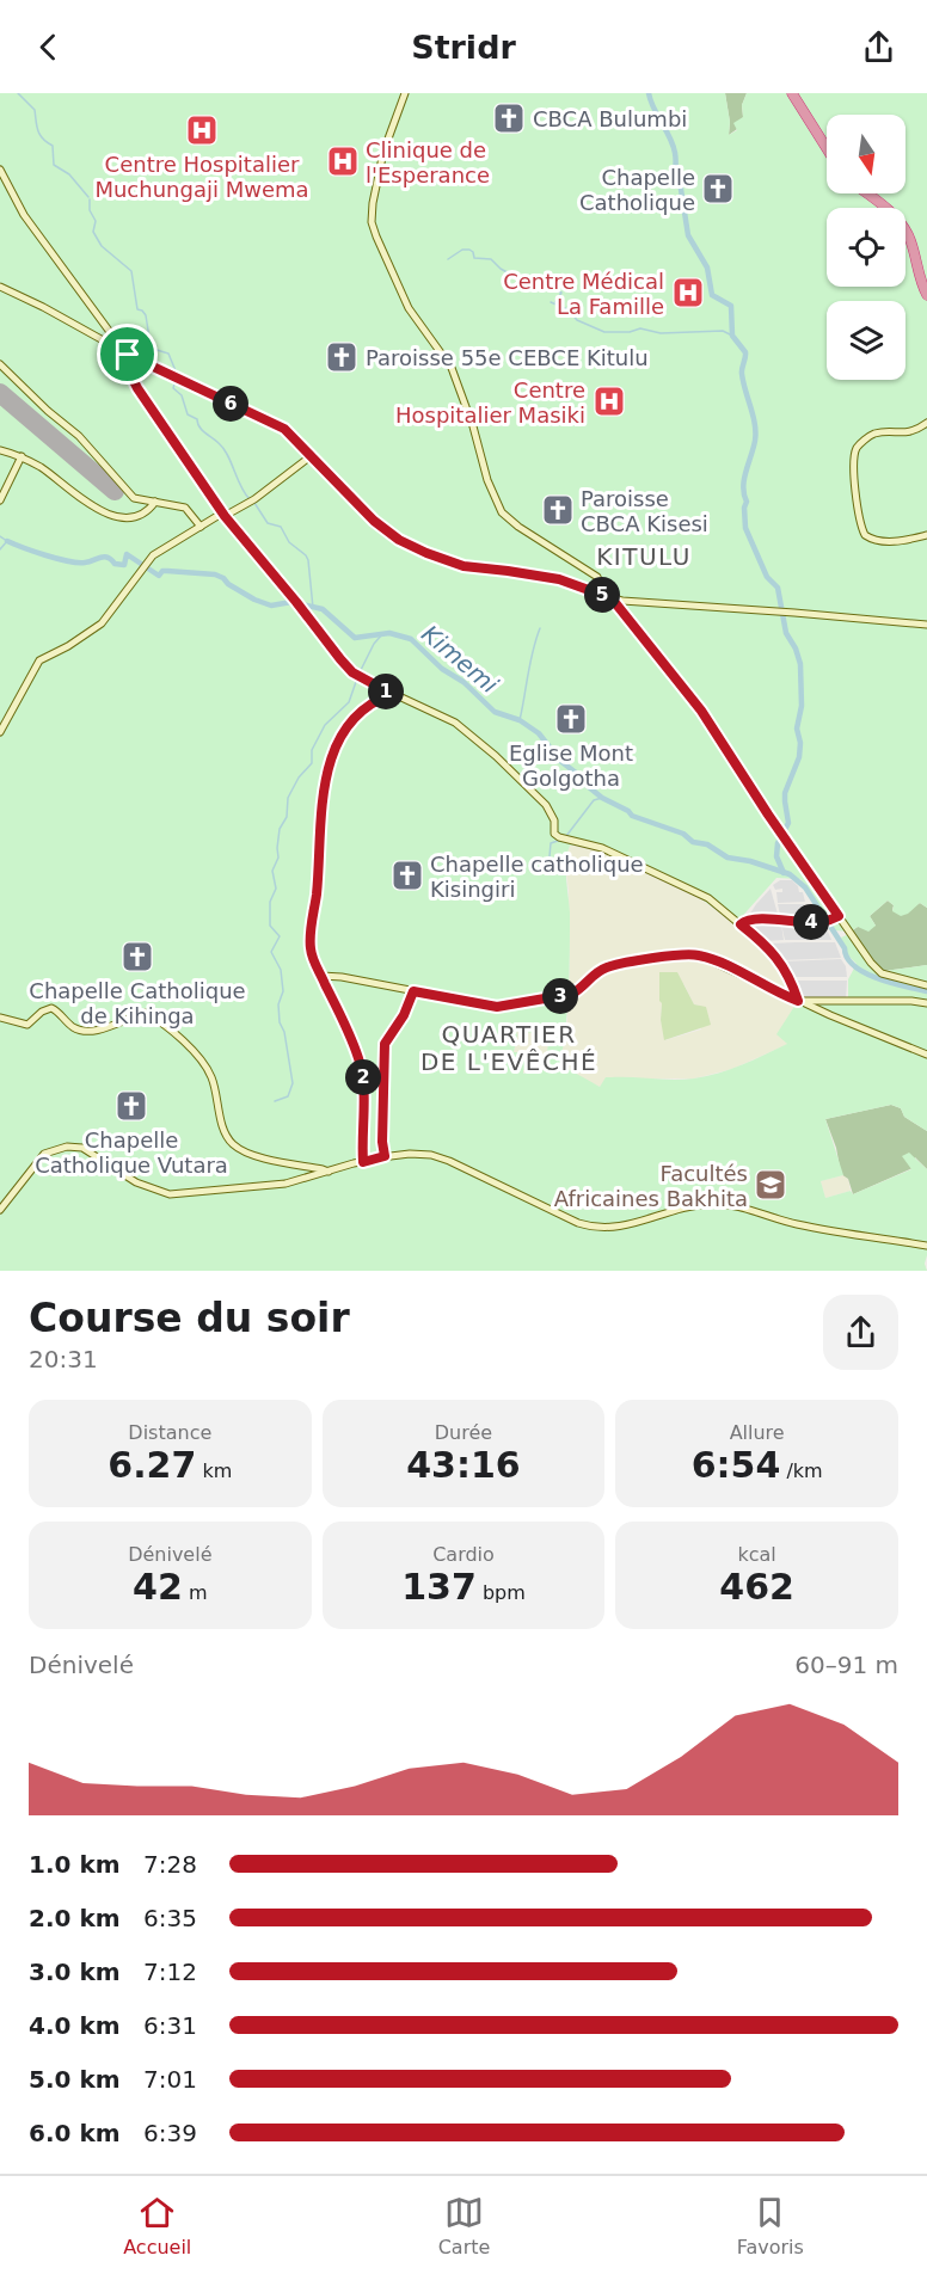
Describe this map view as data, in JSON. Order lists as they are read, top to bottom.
{
  "districts": ["KITULU", "QUARTIER DE L'EVÊCHÉ"],
  "water": ["Kimemi"],
  "places": {
    "church": [
      "CBCA Bulumbi",
      "Chapelle Catholique",
      "Paroisse 55e CEBCE Kitulu",
      "Paroisse CBCA Kisesi",
      "Eglise Mont Golgotha",
      "Chapelle catholique Kisingiri",
      "Chapelle Catholique de Kihinga",
      "Chapelle Catholique Vutara"
    ],
    "hospital": [
      "Centre Hospitalier Muchungaji Mwema",
      "Clinique de l'Esperance",
      "Centre Médical La Famille",
      "Centre Hospitalier Masiki"
    ],
    "school or university": ["Facultés Africaines Bakhita"]
  },
  "north": "bottom",
  "page": {
    "header": "Stridr",
    "pins": [
      "6",
      "5",
      "1",
      "4",
      "3",
      "2"
    ],
    "heading": ["Course du soir", "20:31"],
    "stats": [
      ["Distance", "6.27 km"],
      ["Durée", "43:16"],
      ["Allure", "6:54 /km"],
      ["Dénivelé", "42 m"],
      ["Cardio", "137 bpm"],
      ["kcal", "462"]
    ],
    "chart": ["Dénivelé", "60–91 m"],
    "list": [
      {
        "name": "1.0 km",
        "note": "7:28"
      },
      {
        "name": "2.0 km",
        "note": "6:35"
      },
      {
        "name": "3.0 km",
        "note": "7:12"
      },
      {
        "name": "4.0 km",
        "note": "6:31"
      },
      {
        "name": "5.0 km",
        "note": "7:01"
      },
      {
        "name": "6.0 km",
        "note": "6:39"
      }
    ],
    "tabs": ["Accueil", "Carte", "Favoris"]
  }
}
